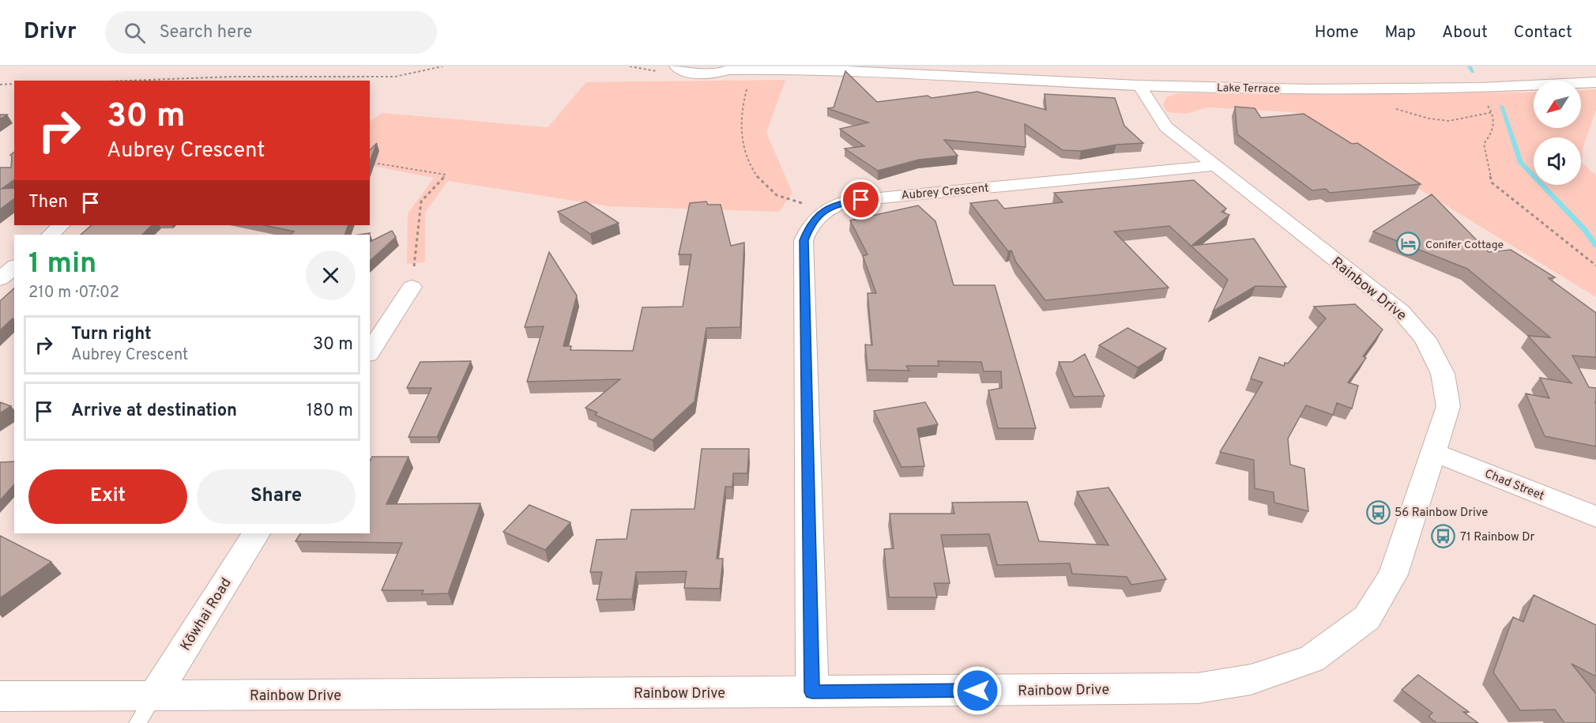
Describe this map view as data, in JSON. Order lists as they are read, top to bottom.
{
  "streets": {
    "main road": ["Lake Terrace"],
    "street": [
      "Aubrey Crescent",
      "Rainbow Drive",
      "Chad Street",
      "Kōwhai Road"
    ]
  },
  "crossings": [
    ["Lake Terrace", "Rainbow Drive"],
    ["Aubrey Crescent", "Rainbow Drive"],
    ["Rainbow Drive", "Chad Street"],
    ["Rainbow Drive", "Kōwhai Road"]
  ],
  "places": {
    "hotel": ["Conifer Cottage"],
    "bus stop": ["56 Rainbow Drive", "71 Rainbow Dr"]
  },
  "north": "bottom left",
  "page": {
    "header": "Drivr",
    "search": "Search here",
    "nav": [
      "Home",
      "Map",
      "About",
      "Contact"
    ],
    "turn": ["30 m", "Aubrey Crescent"],
    "then": "Then",
    "heading": ["1 min", "210 m · 07:02"],
    "list": [
      {
        "name": "Turn right",
        "note": "Aubrey Crescent",
        "value": "30 m"
      },
      {
        "name": "Arrive at destination",
        "value": "180 m"
      }
    ],
    "buttons": ["Exit", "Share"]
  }
}
